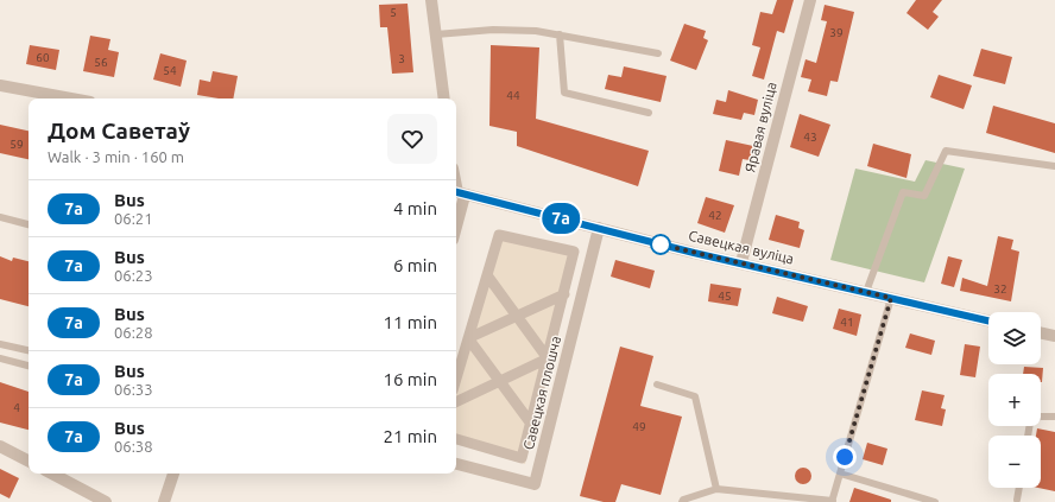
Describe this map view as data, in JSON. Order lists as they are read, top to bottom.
{
  "streets": {
    "street": ["Яравая вуліца", "Савецкая вуліца", "Савецкая плошча"]
  },
  "crossings": [
    ["Яравая вуліца", "Савецкая вуліца"],
    ["Савецкая вуліца", "Савецкая плошча"]
  ],
  "lines": ["bus line 7а"],
  "house_numbers": [
    "5",
    "39",
    "60",
    "3",
    "56",
    "54",
    "44",
    "43",
    "59",
    "42",
    "32",
    "45",
    "41",
    "4",
    "49"
  ],
  "page": {
    "on_map": "7а",
    "heading": ["Дом Саветаў", "Walk · 3 min · 160 m"],
    "list": [
      {
        "mark": "7а",
        "name": "Bus",
        "note": "06:21",
        "value": "4 min"
      },
      {
        "mark": "7а",
        "name": "Bus",
        "note": "06:23",
        "value": "6 min"
      },
      {
        "mark": "7а",
        "name": "Bus",
        "note": "06:28",
        "value": "11 min"
      },
      {
        "mark": "7а",
        "name": "Bus",
        "note": "06:33",
        "value": "16 min"
      },
      {
        "mark": "7а",
        "name": "Bus",
        "note": "06:38",
        "value": "21 min"
      }
    ],
    "map_buttons": ["+", "−"]
  }
}
